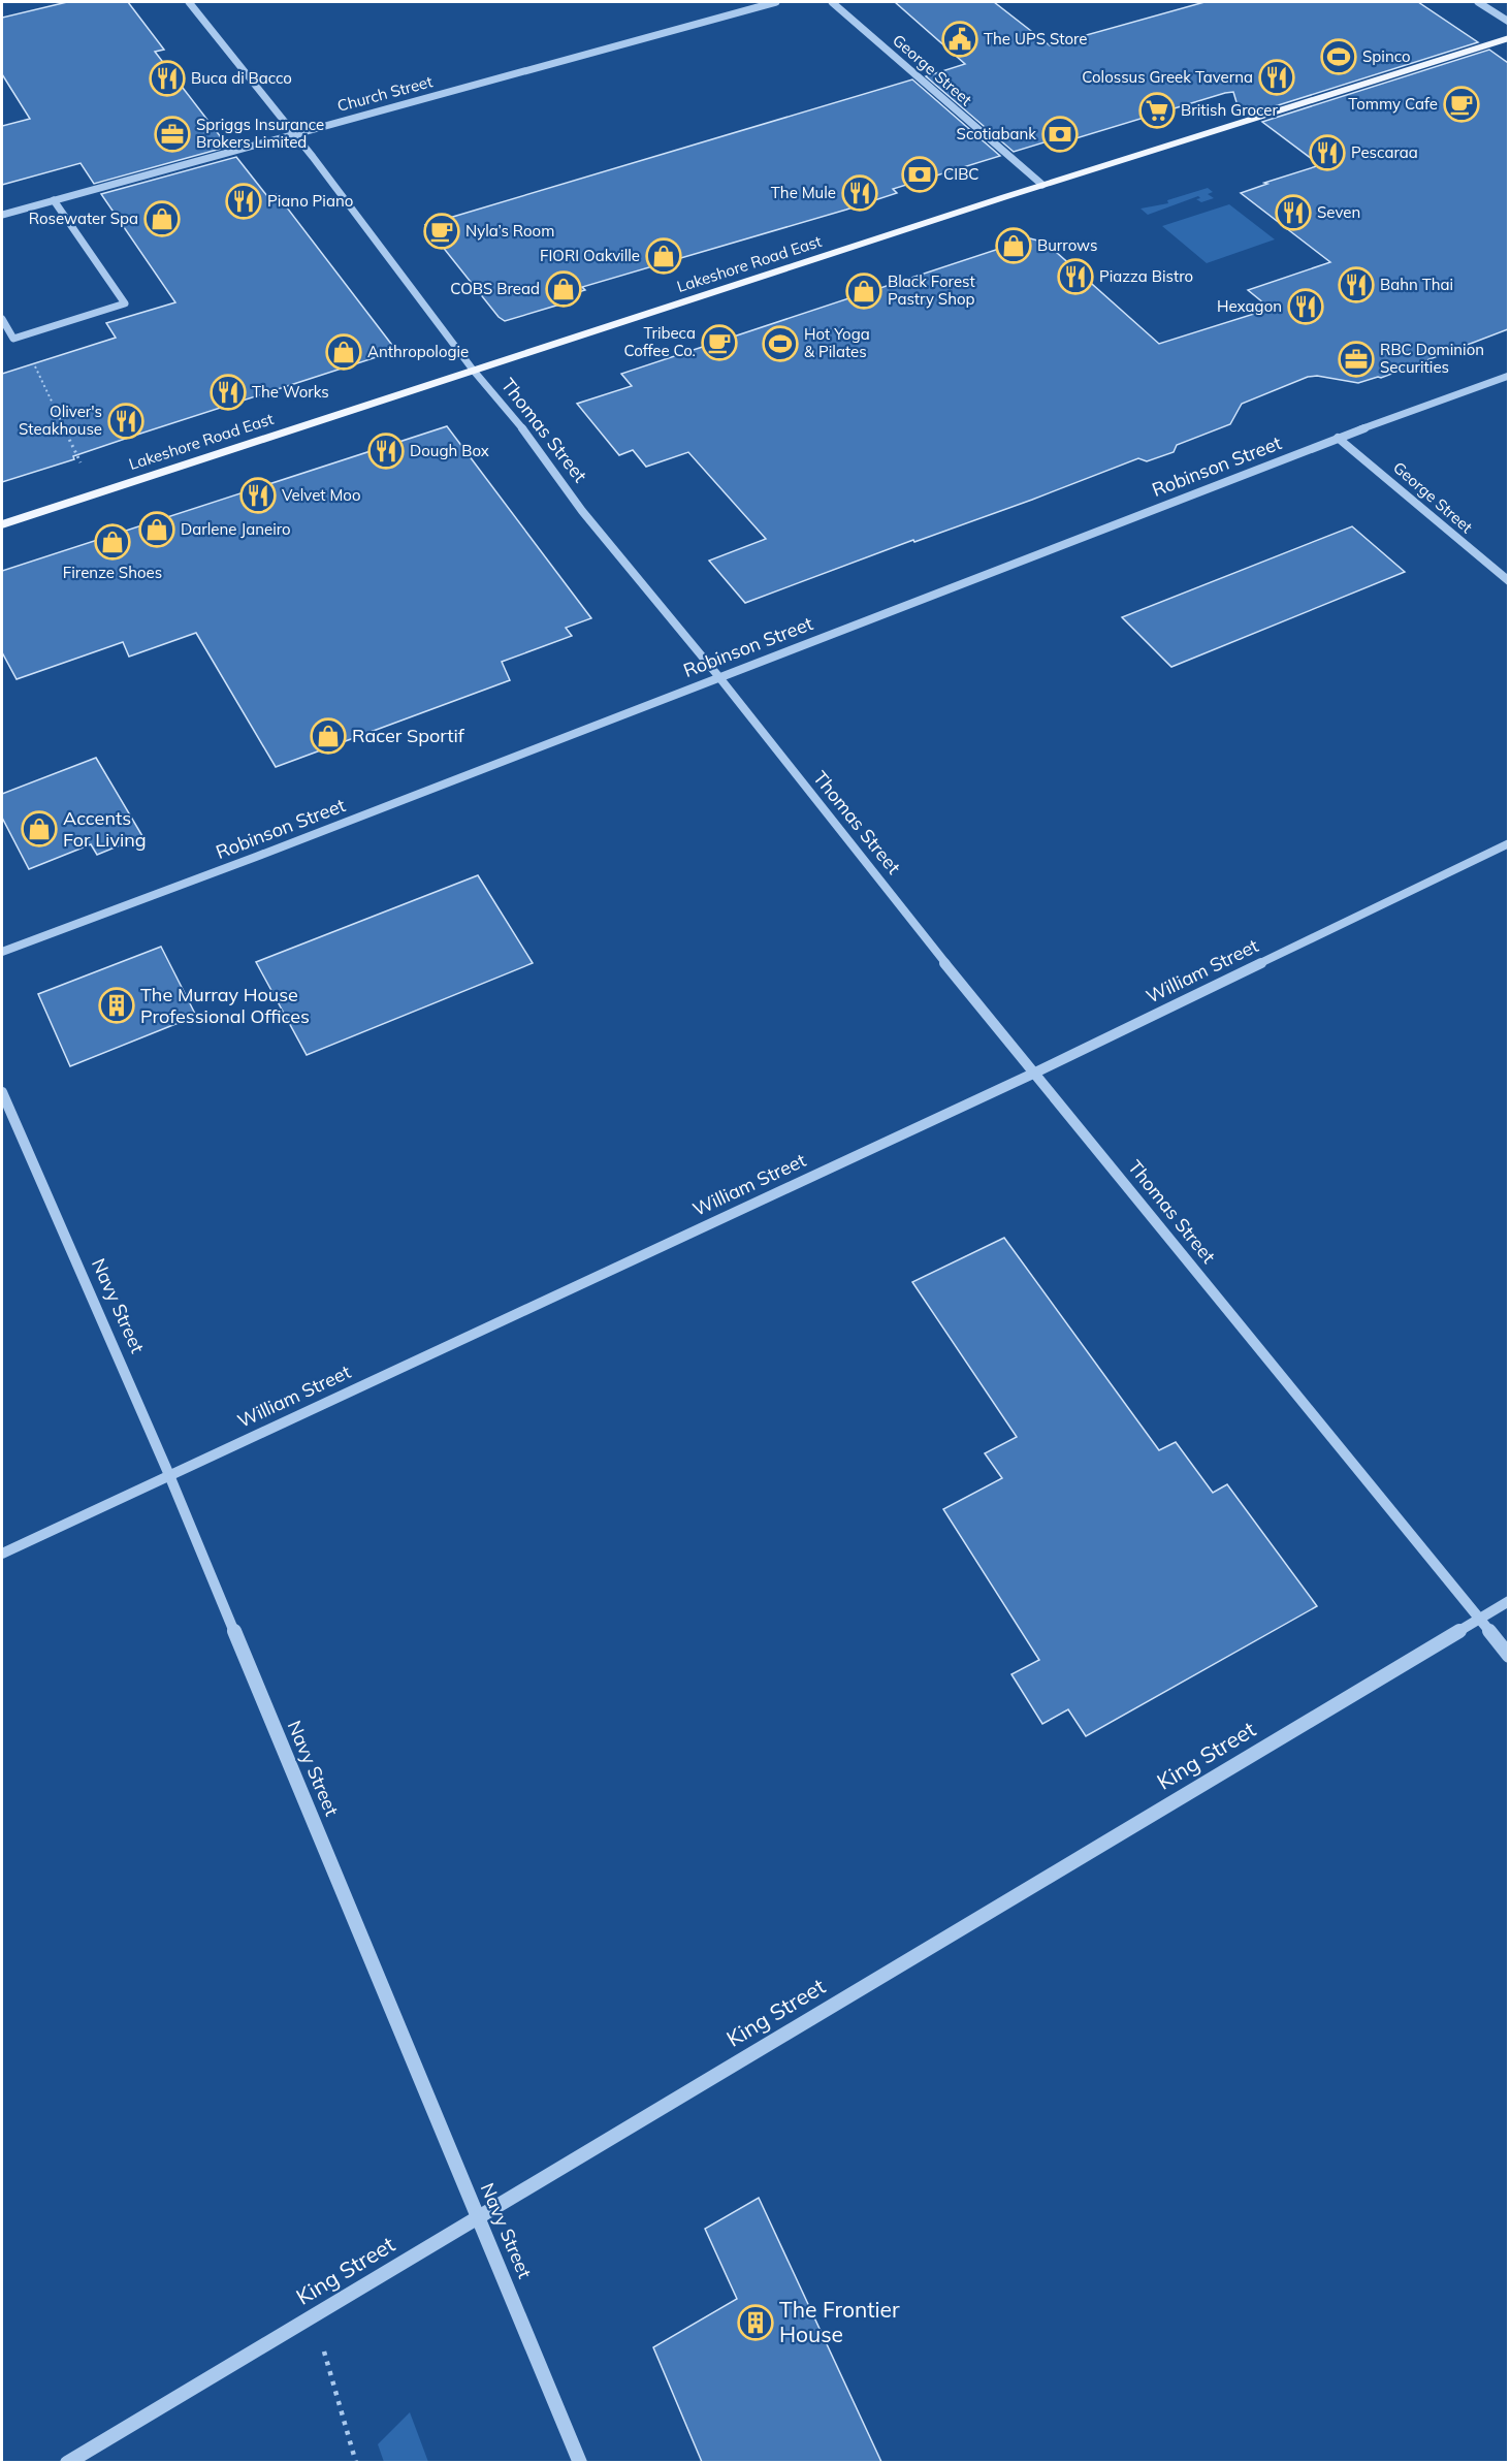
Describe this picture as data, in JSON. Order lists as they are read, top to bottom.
{
  "streets": {
    "main road": ["Lakeshore Road East"],
    "street": [
      "George Street",
      "Church Street",
      "Thomas Street",
      "Robinson Street",
      "William Street",
      "Navy Street",
      "King Street"
    ]
  },
  "crossings": [
    ["George Street", "Lakeshore Road East"],
    ["George Street", "Robinson Street"],
    ["Church Street", "Thomas Street"],
    ["Lakeshore Road East", "Thomas Street"],
    ["Thomas Street", "Robinson Street"],
    ["Thomas Street", "William Street"],
    ["Thomas Street", "King Street"],
    ["William Street", "Navy Street"],
    ["Navy Street", "King Street"]
  ],
  "places": {
    "public building": ["The UPS Store"],
    "sports": ["Spinco", "Hot Yoga & Pilates"],
    "restaurant": [
      "Colossus Greek Taverna",
      "Buca di Bacco",
      "Pescaraa",
      "The Mule",
      "Piano Piano",
      "Seven",
      "Piazza Bistro",
      "Bahn Thai",
      "Hexagon",
      "The Works",
      "Oliver's Steakhouse",
      "Dough Box",
      "Velvet Moo"
    ],
    "cafe": ["Tommy Cafe", "Nyla’s Room", "Tribeca Coffee Co."],
    "supermarket": ["British Grocer"],
    "office": ["Spriggs Insurance Brokers Limited", "RBC Dominion Securities"],
    "bank": ["Scotiabank", "CIBC"],
    "shop": [
      "Rosewater Spa",
      "Burrows",
      "FIORI Oakville",
      "COBS Bread",
      "Black Forest Pastry Shop",
      "Anthropologie",
      "Darlene Janeiro",
      "Firenze Shoes",
      "Racer Sportif",
      "Accents For Living"
    ],
    "building": ["The Murray House Professional Offices", "The Frontier House"]
  }
}
